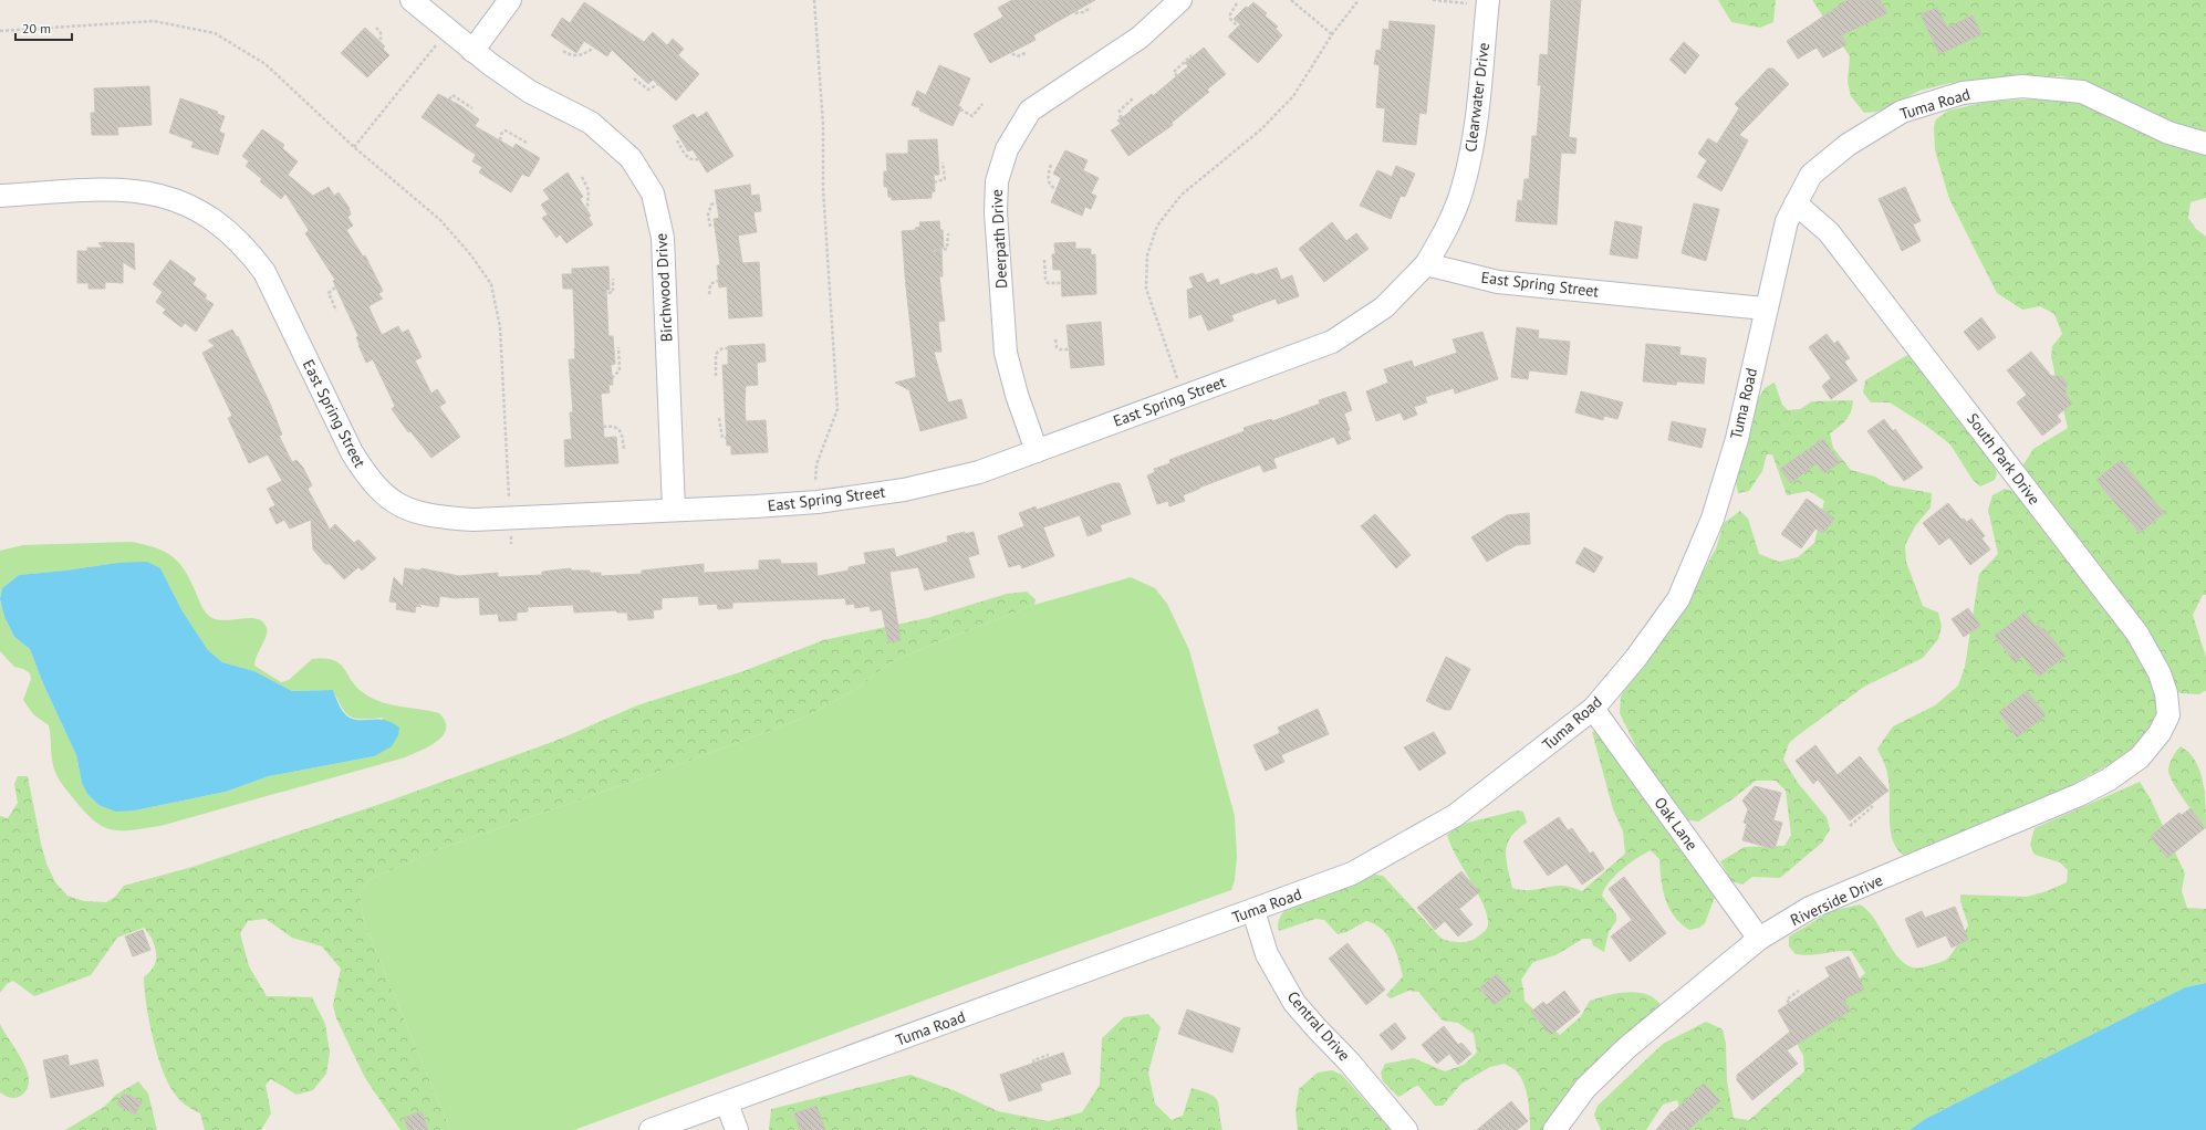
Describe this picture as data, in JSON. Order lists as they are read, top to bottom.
{
  "streets": {
    "street": [
      "Clearwater Drive",
      "Tuma Road",
      "Deerpath Drive",
      "East Spring Street",
      "Birchwood Drive",
      "South Park Drive",
      "Oak Lane",
      "Riverside Drive",
      "Central Drive"
    ]
  },
  "crossings": [
    ["Clearwater Drive", "East Spring Street"],
    ["Tuma Road", "East Spring Street"],
    ["Tuma Road", "South Park Drive"],
    ["Tuma Road", "Oak Lane"],
    ["Tuma Road", "Central Drive"],
    ["Deerpath Drive", "East Spring Street"],
    ["East Spring Street", "Birchwood Drive"],
    ["South Park Drive", "Riverside Drive"],
    ["Oak Lane", "Riverside Drive"]
  ],
  "scale_bar": "20 m"
}
